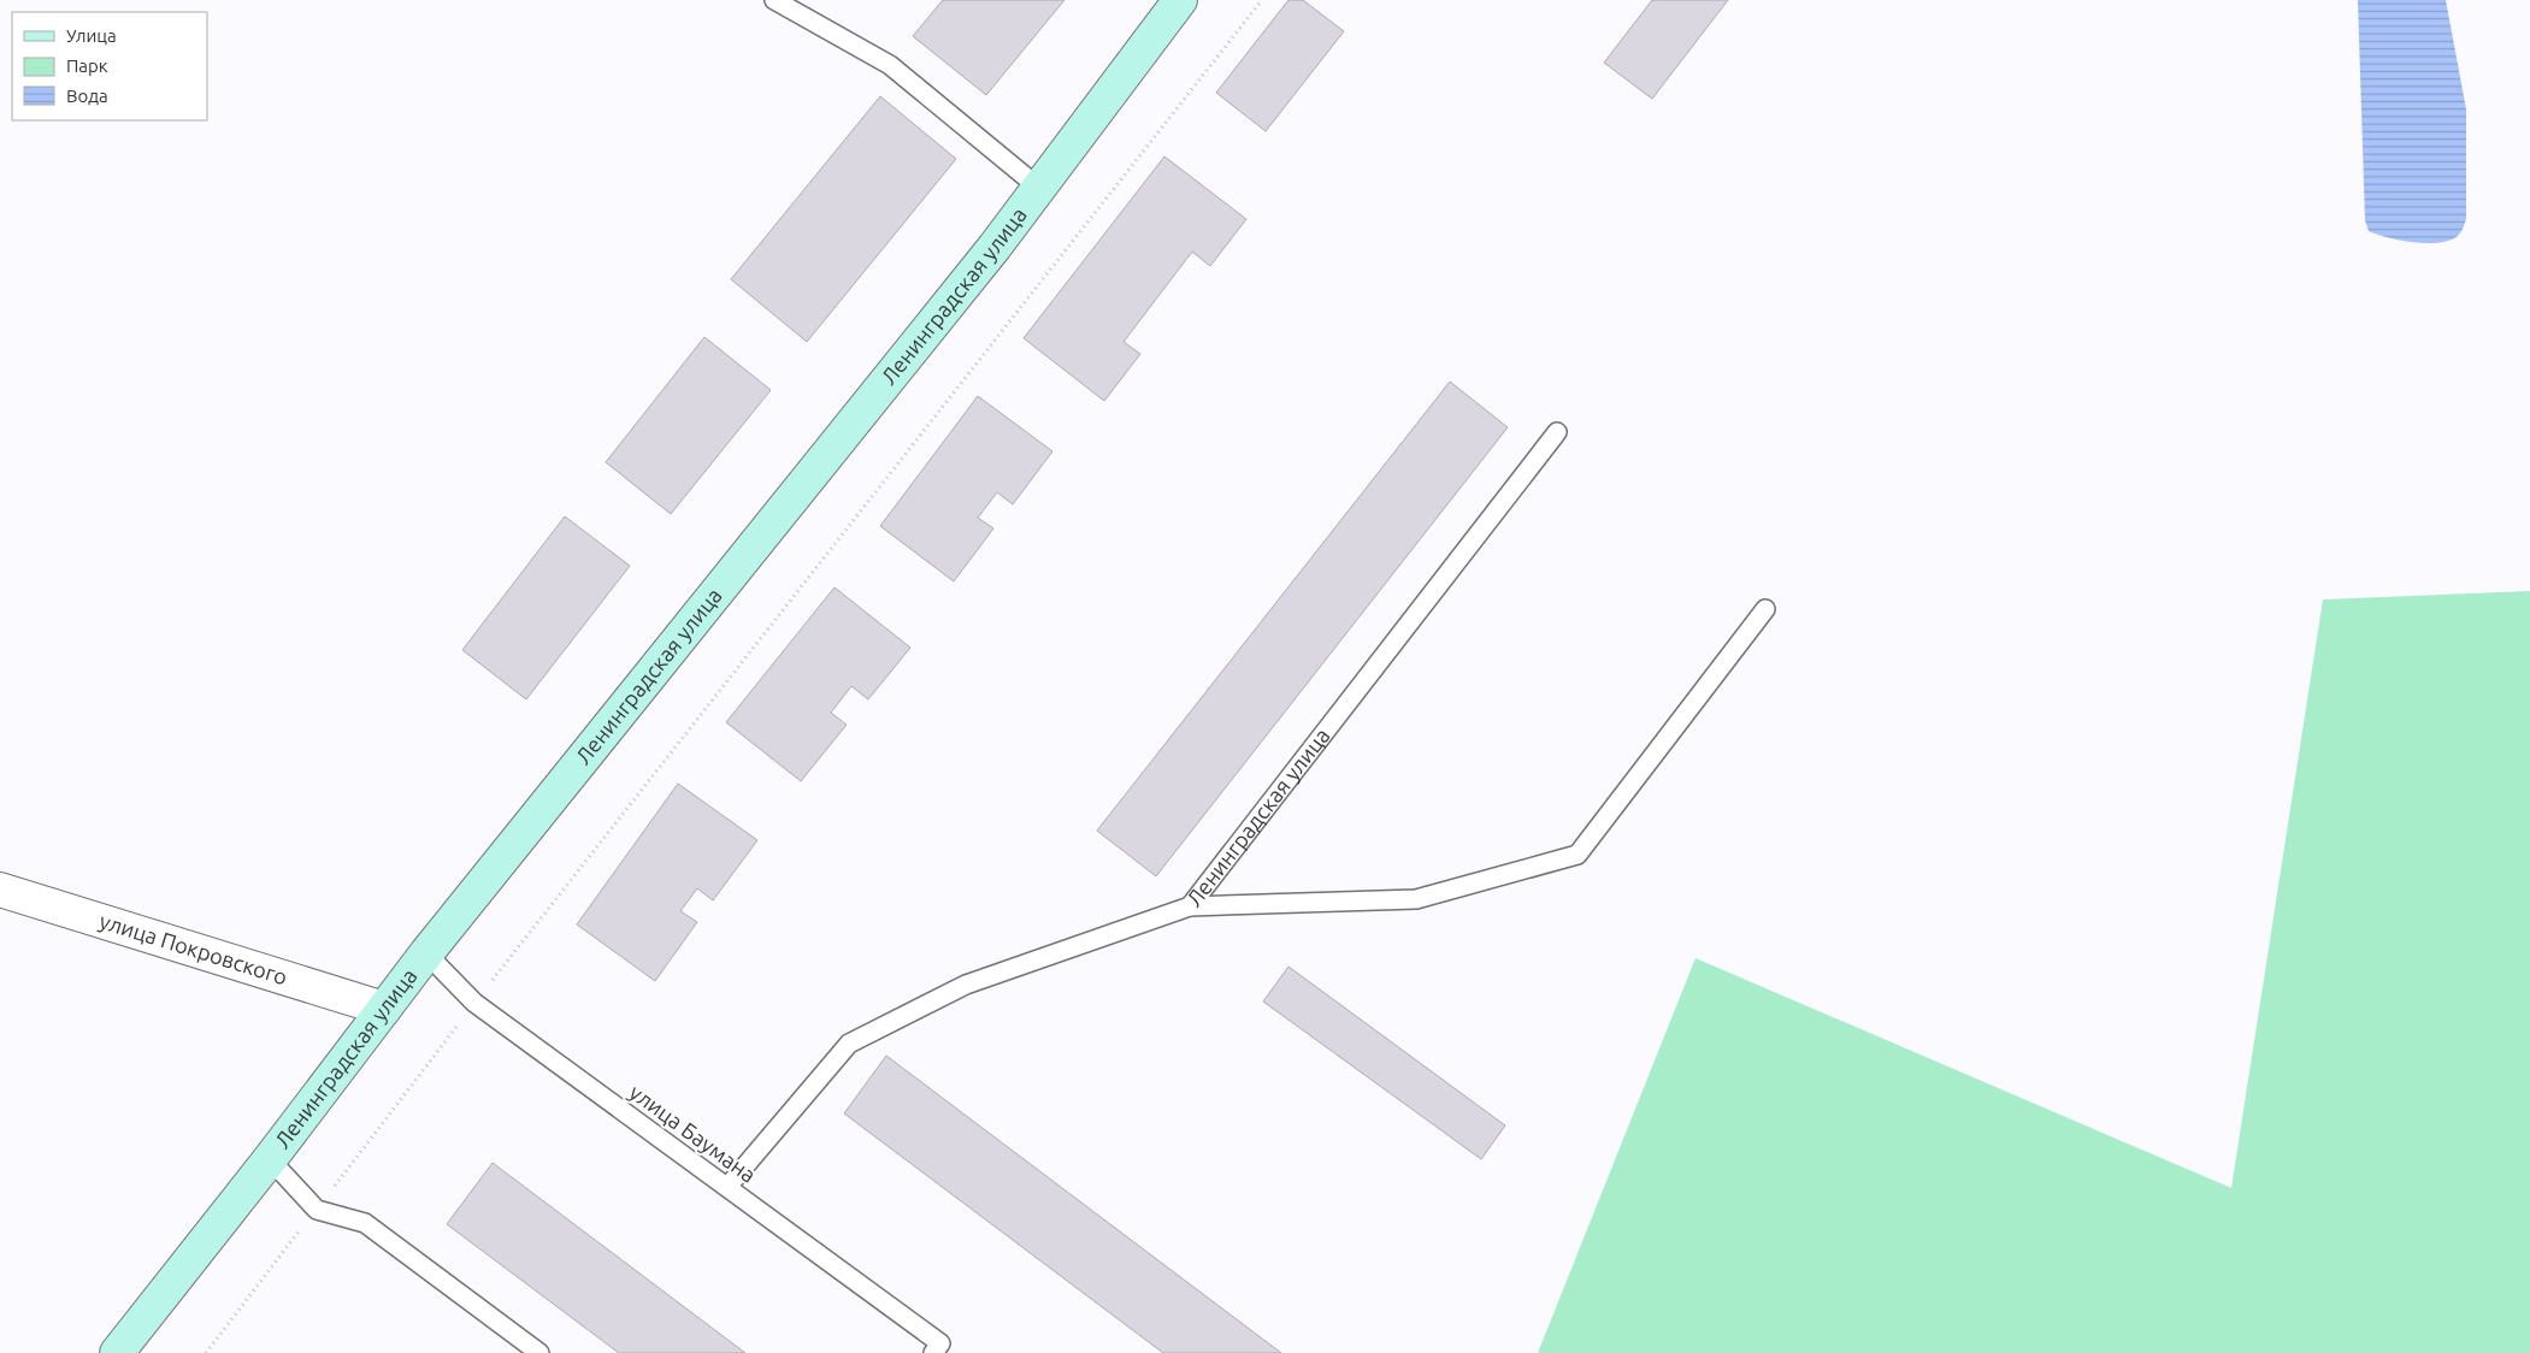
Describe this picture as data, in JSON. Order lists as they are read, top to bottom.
{
  "streets": {
    "main road": ["Ленинградская улица"],
    "street": ["улица Покровского"],
    "lane": ["улица Баумана"]
  },
  "crossings": [
    ["Ленинградская улица", "улица Покровского"],
    ["Ленинградская улица", "улица Баумана"]
  ],
  "legend": ["Улица", "Парк", "Вода"]
}
